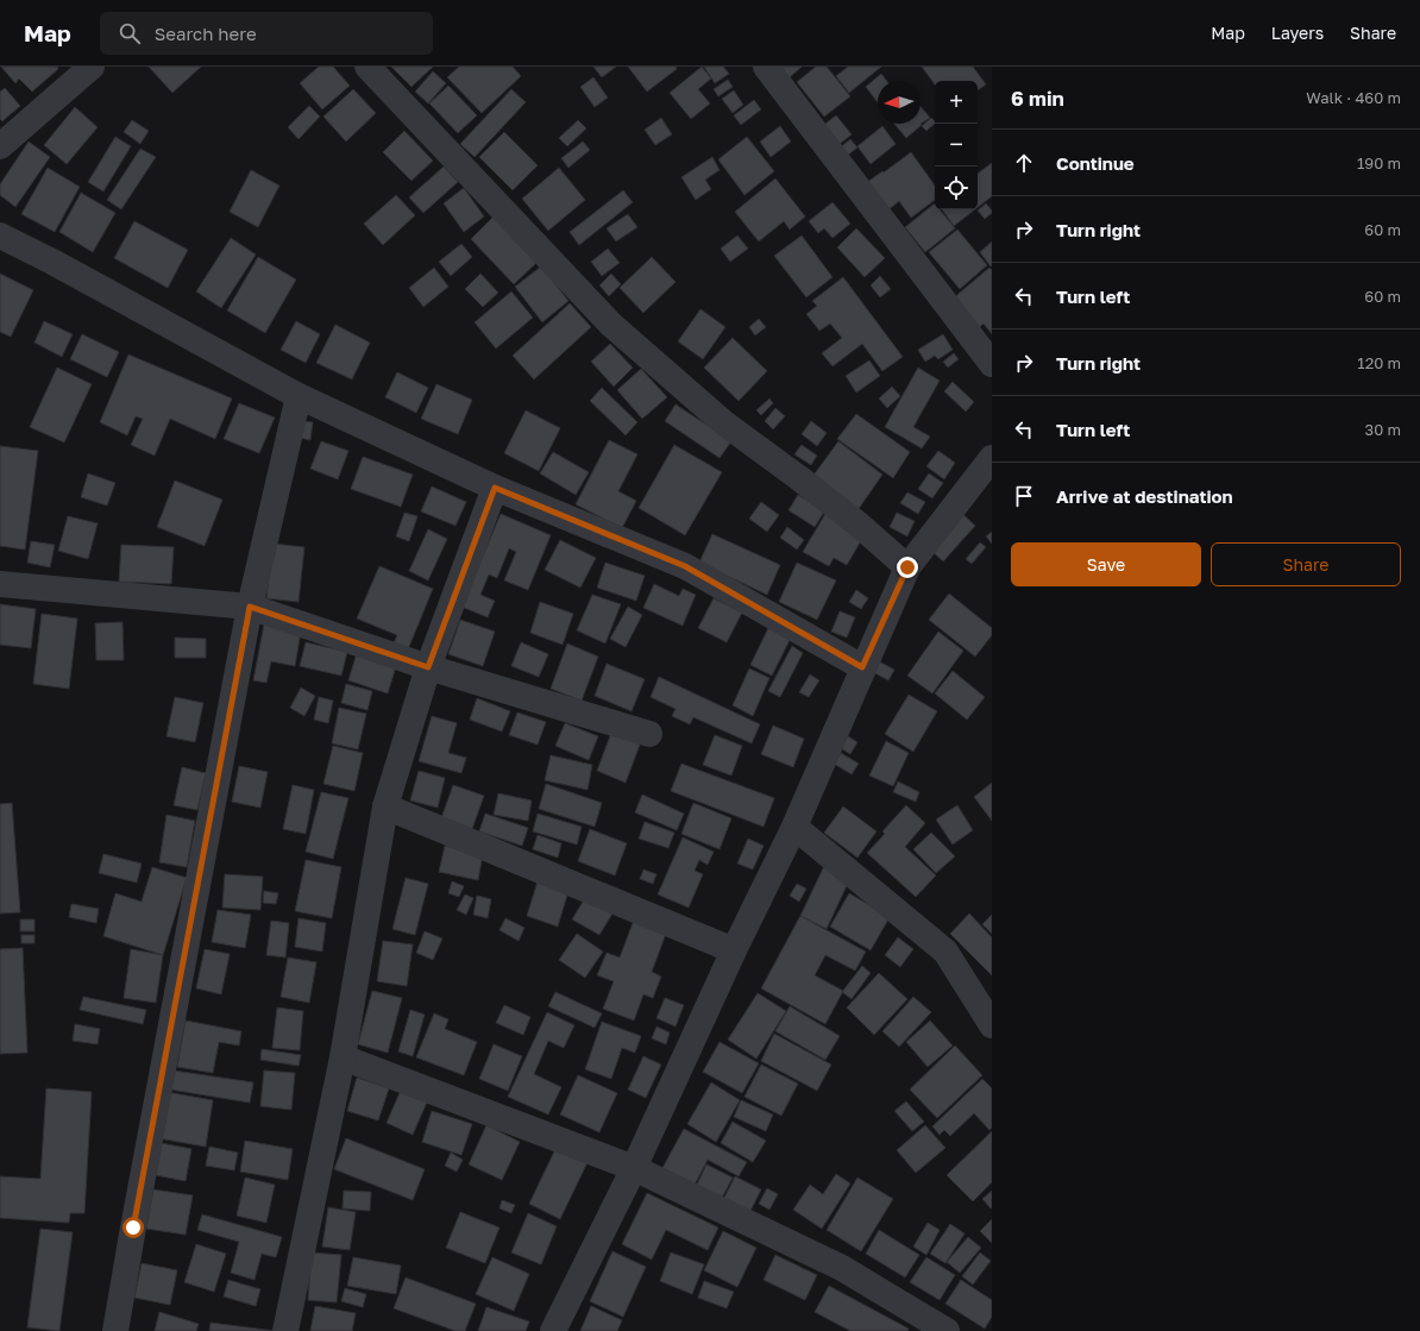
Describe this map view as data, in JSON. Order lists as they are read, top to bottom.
{
  "north": "left",
  "page": {
    "header": "Map",
    "search": "Search here",
    "nav": ["Map", "Layers", "Share"],
    "heading": ["6 min", "Walk · 460 m"],
    "map_buttons": ["+", "−"],
    "list": [
      ["Continue", "190 m"],
      ["Turn right", "60 m"],
      ["Turn left", "60 m"],
      ["Turn right", "120 m"],
      ["Turn left", "30 m"],
      "Arrive at destination"
    ],
    "buttons": ["Save", "Share"]
  }
}
